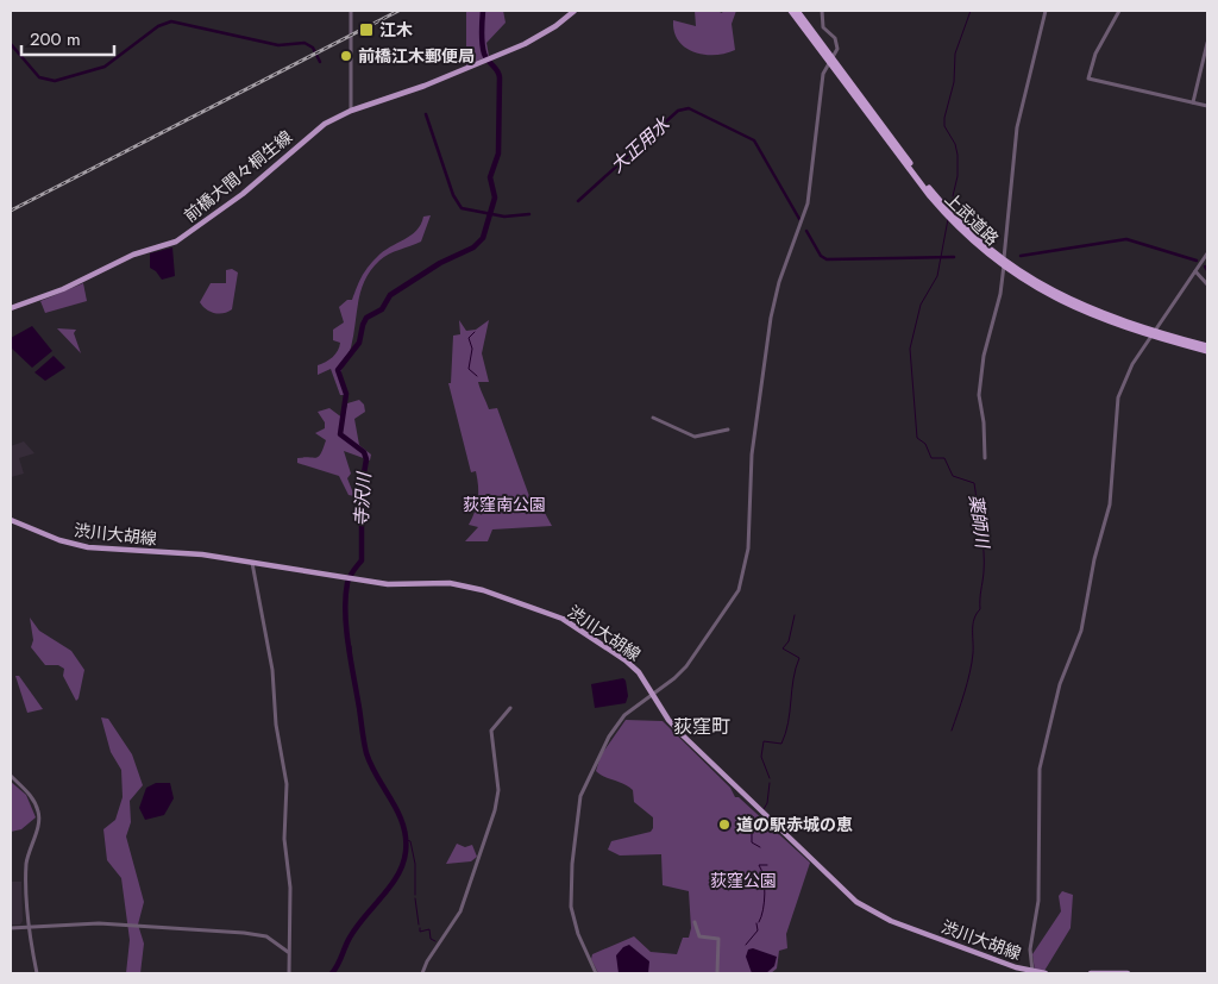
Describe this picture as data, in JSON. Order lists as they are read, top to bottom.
{
  "streets": {
    "highway": ["上武道路"],
    "main road": ["前橋大間々桐生線", "渋川大胡線"]
  },
  "districts": ["荻窪町"],
  "water": ["大正用水", "寺沢川", "薬師川"],
  "parks": ["荻窪南公園", "荻窪公園"],
  "places": {
    "transit": ["江木"],
    "other": ["前橋江木郵便局", "道の駅赤城の恵"]
  },
  "scale_bar": "200 m"
}
